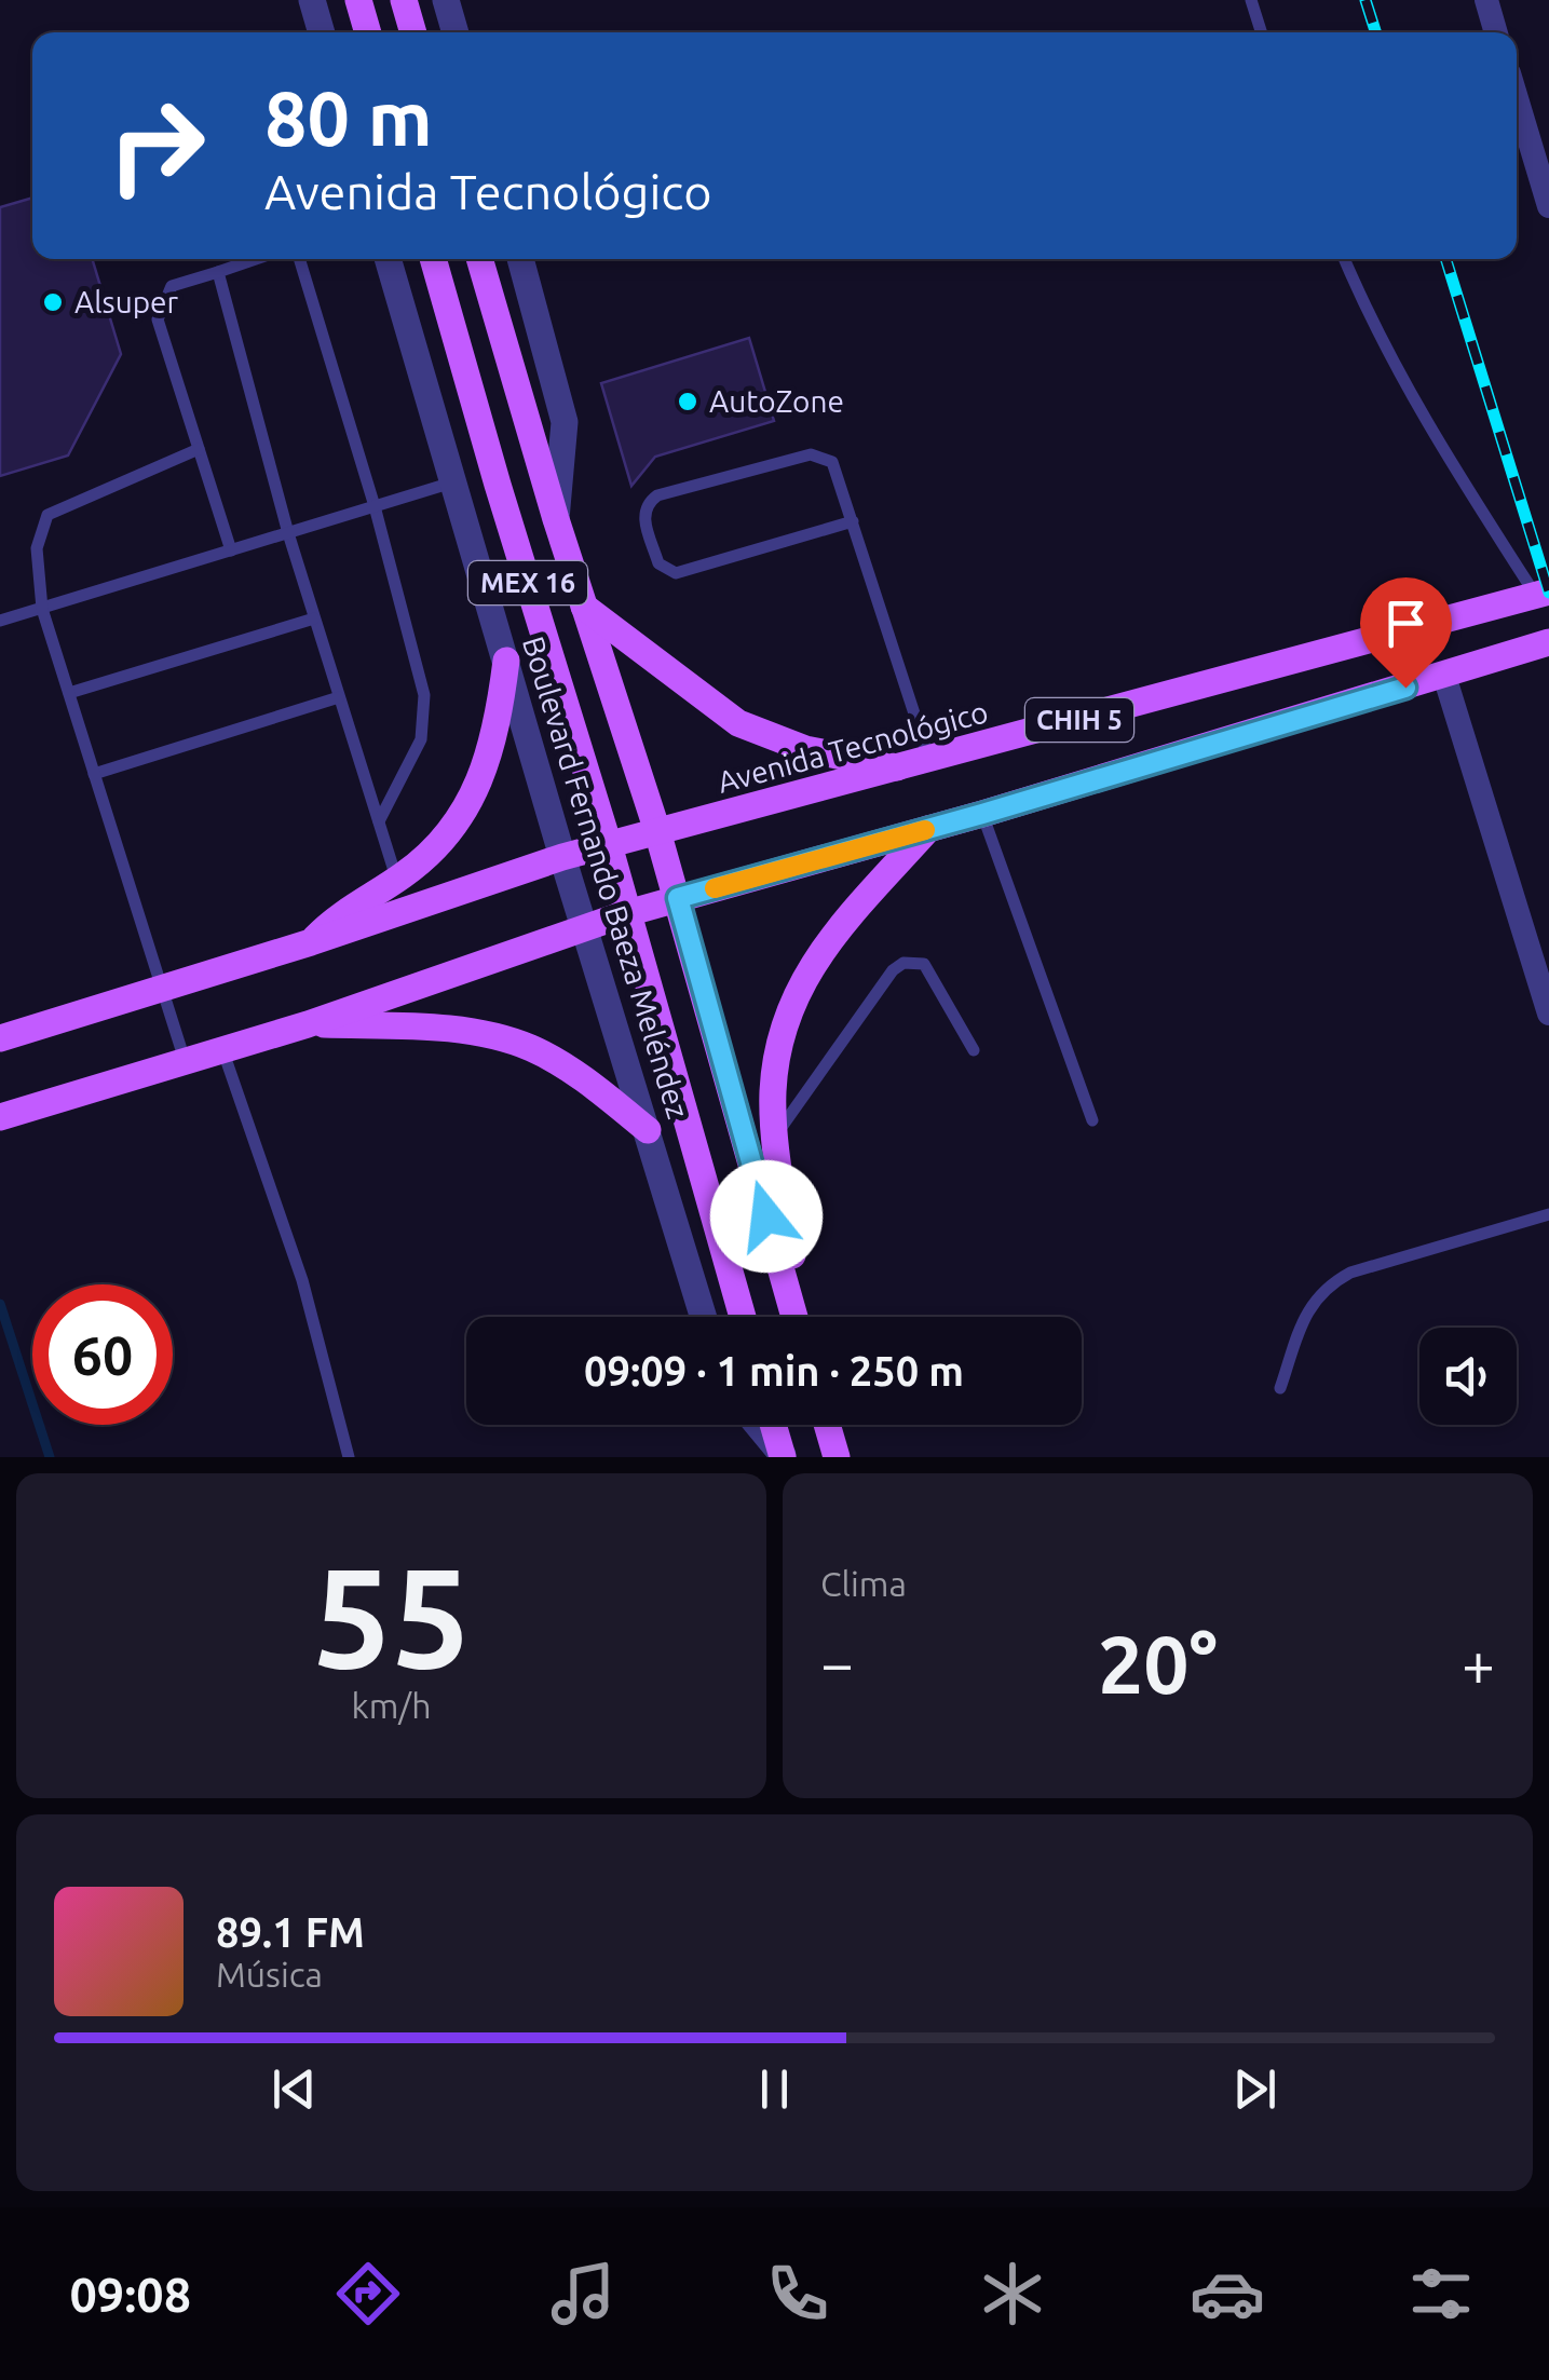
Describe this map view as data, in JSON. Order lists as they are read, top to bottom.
{
  "streets": {
    "main road": [
      "MEX 16",
      "CHIH 5",
      "Avenida Tecnológico",
      "Boulevard Fernando Baeza Meléndez"
    ]
  },
  "crossings": [
    ["CHIH 5", "Boulevard Fernando Baeza Meléndez"],
    ["Avenida Tecnológico", "Boulevard Fernando Baeza Meléndez"]
  ],
  "places": ["Alsuper", "AutoZone"],
  "page": {
    "turn": ["80 m", "Avenida Tecnológico"],
    "limit": "60",
    "trip": "09:09 · 1 min · 250 m",
    "tile": [
      ["55", "km/h"],
      "Clima"
    ],
    "heat": ["−", "20°", "+"],
    "song": ["89.1 FM", "Música"],
    "tabs": "09:08"
  }
}
